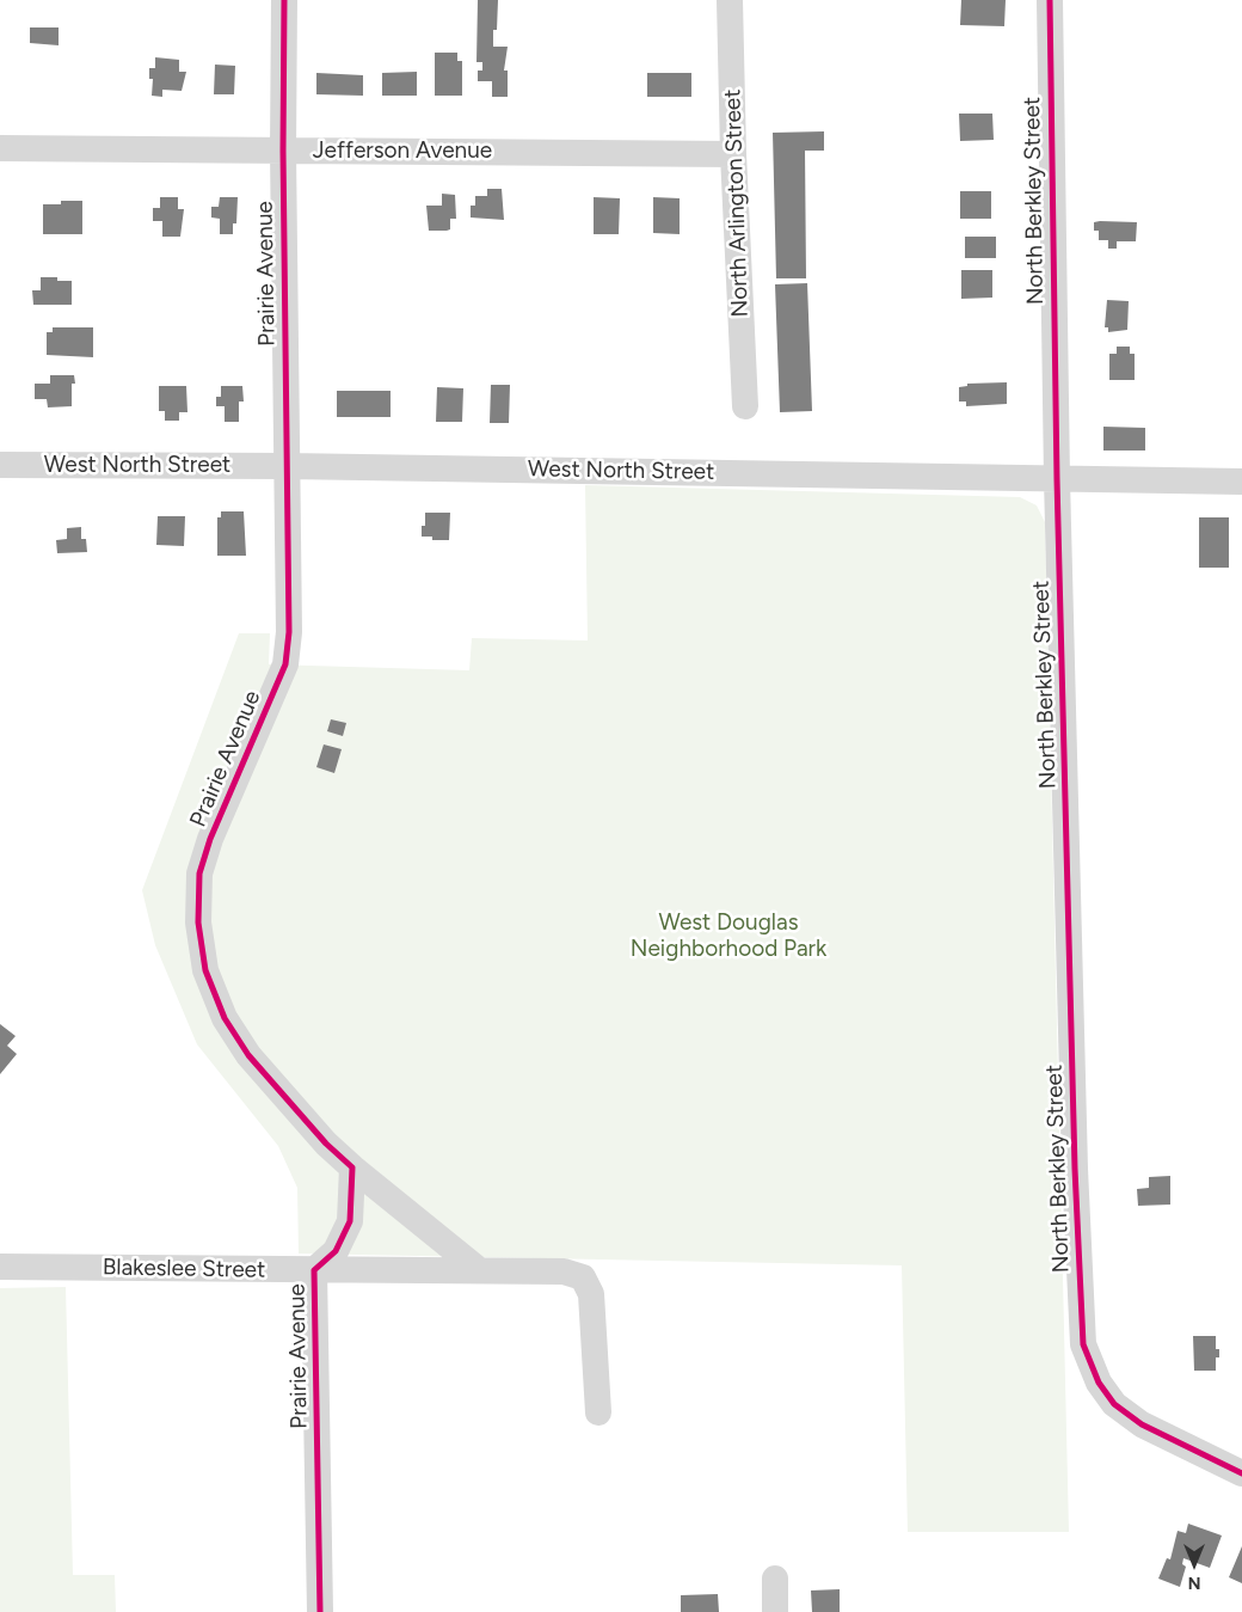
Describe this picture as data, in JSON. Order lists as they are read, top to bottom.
{
  "streets": {
    "street": [
      "Jefferson Avenue",
      "North Berkley Street",
      "North Arlington Street",
      "Prairie Avenue",
      "West North Street",
      "Blakeslee Street"
    ]
  },
  "crossings": [
    ["Jefferson Avenue", "North Arlington Street"],
    ["Jefferson Avenue", "Prairie Avenue"],
    ["North Berkley Street", "West North Street"],
    ["Prairie Avenue", "West North Street"],
    ["Prairie Avenue", "Blakeslee Street"]
  ],
  "parks": ["West Douglas Neighborhood Park"],
  "north": "bottom"
}
